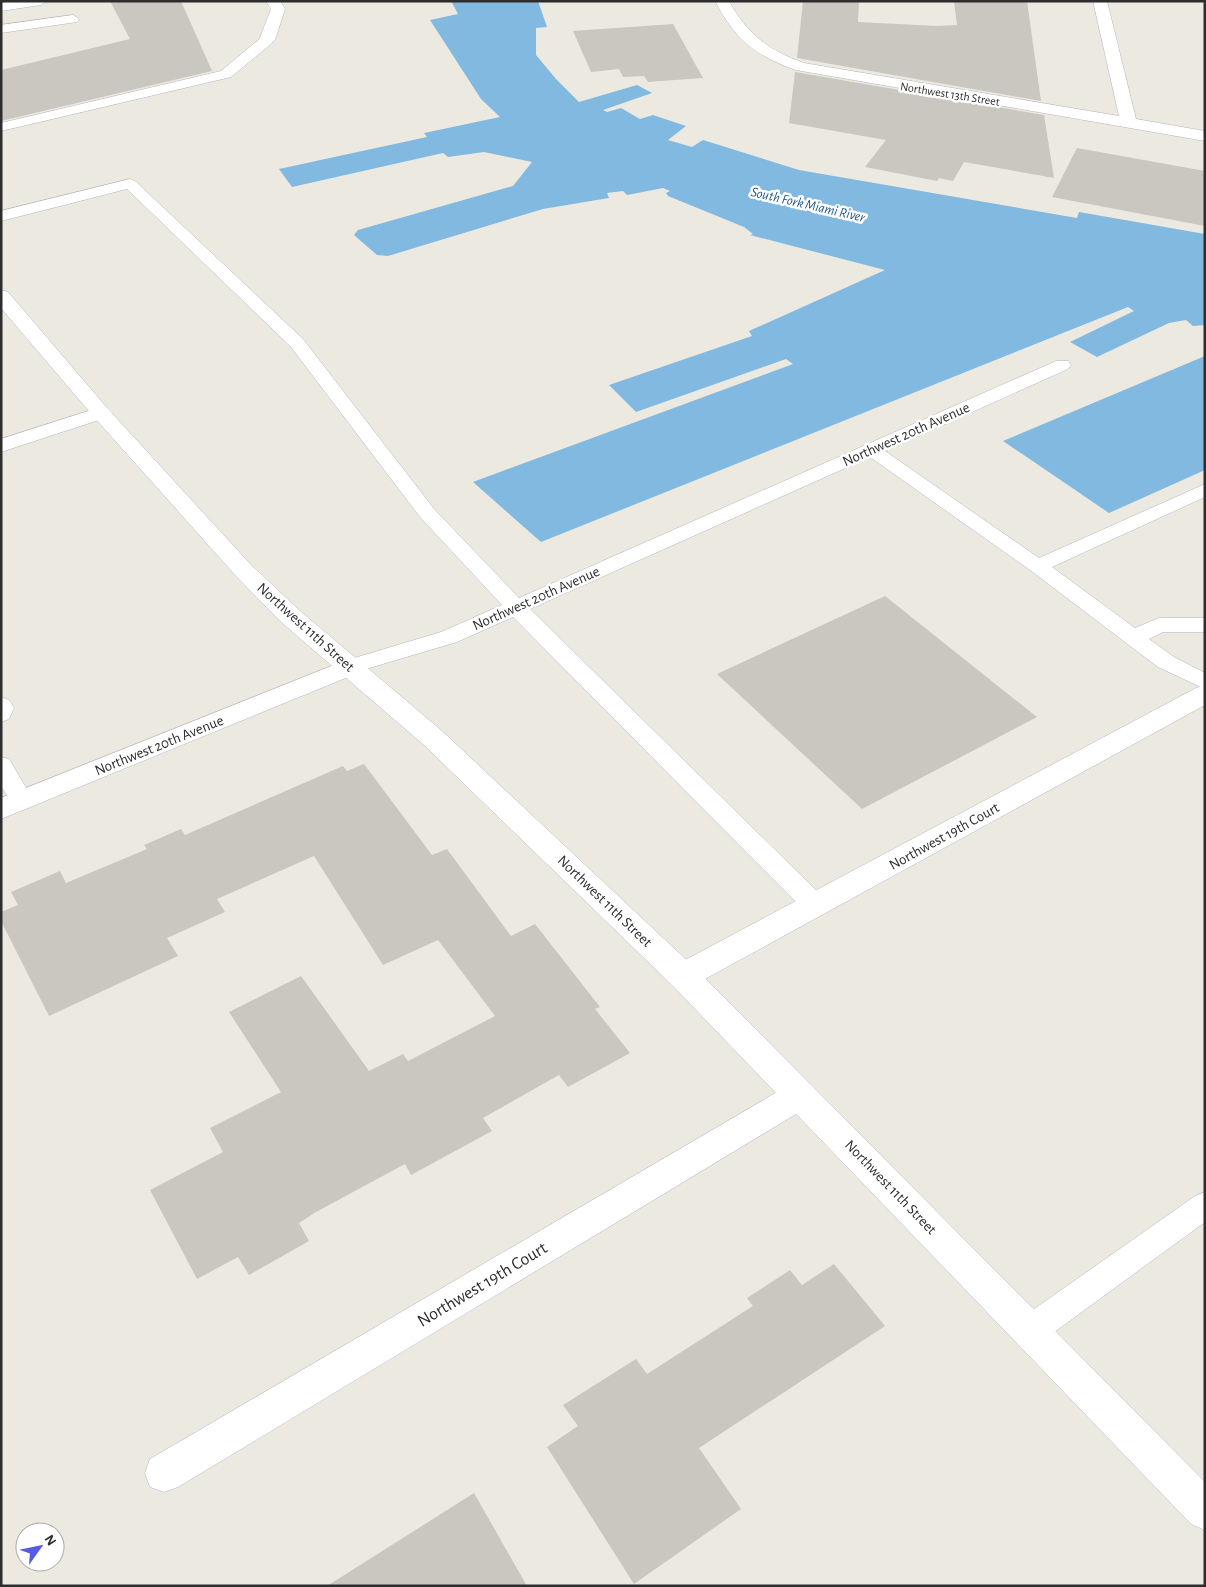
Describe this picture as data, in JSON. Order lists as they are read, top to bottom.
{
  "streets": {
    "street": [
      "Northwest 13th Street",
      "Northwest 20th Avenue",
      "Northwest 11th Street",
      "Northwest 19th Court"
    ]
  },
  "crossings": [
    ["Northwest 20th Avenue", "Northwest 11th Street"],
    ["Northwest 11th Street", "Northwest 19th Court"]
  ],
  "water": ["South Fork Miami River"],
  "north": "top right"
}
